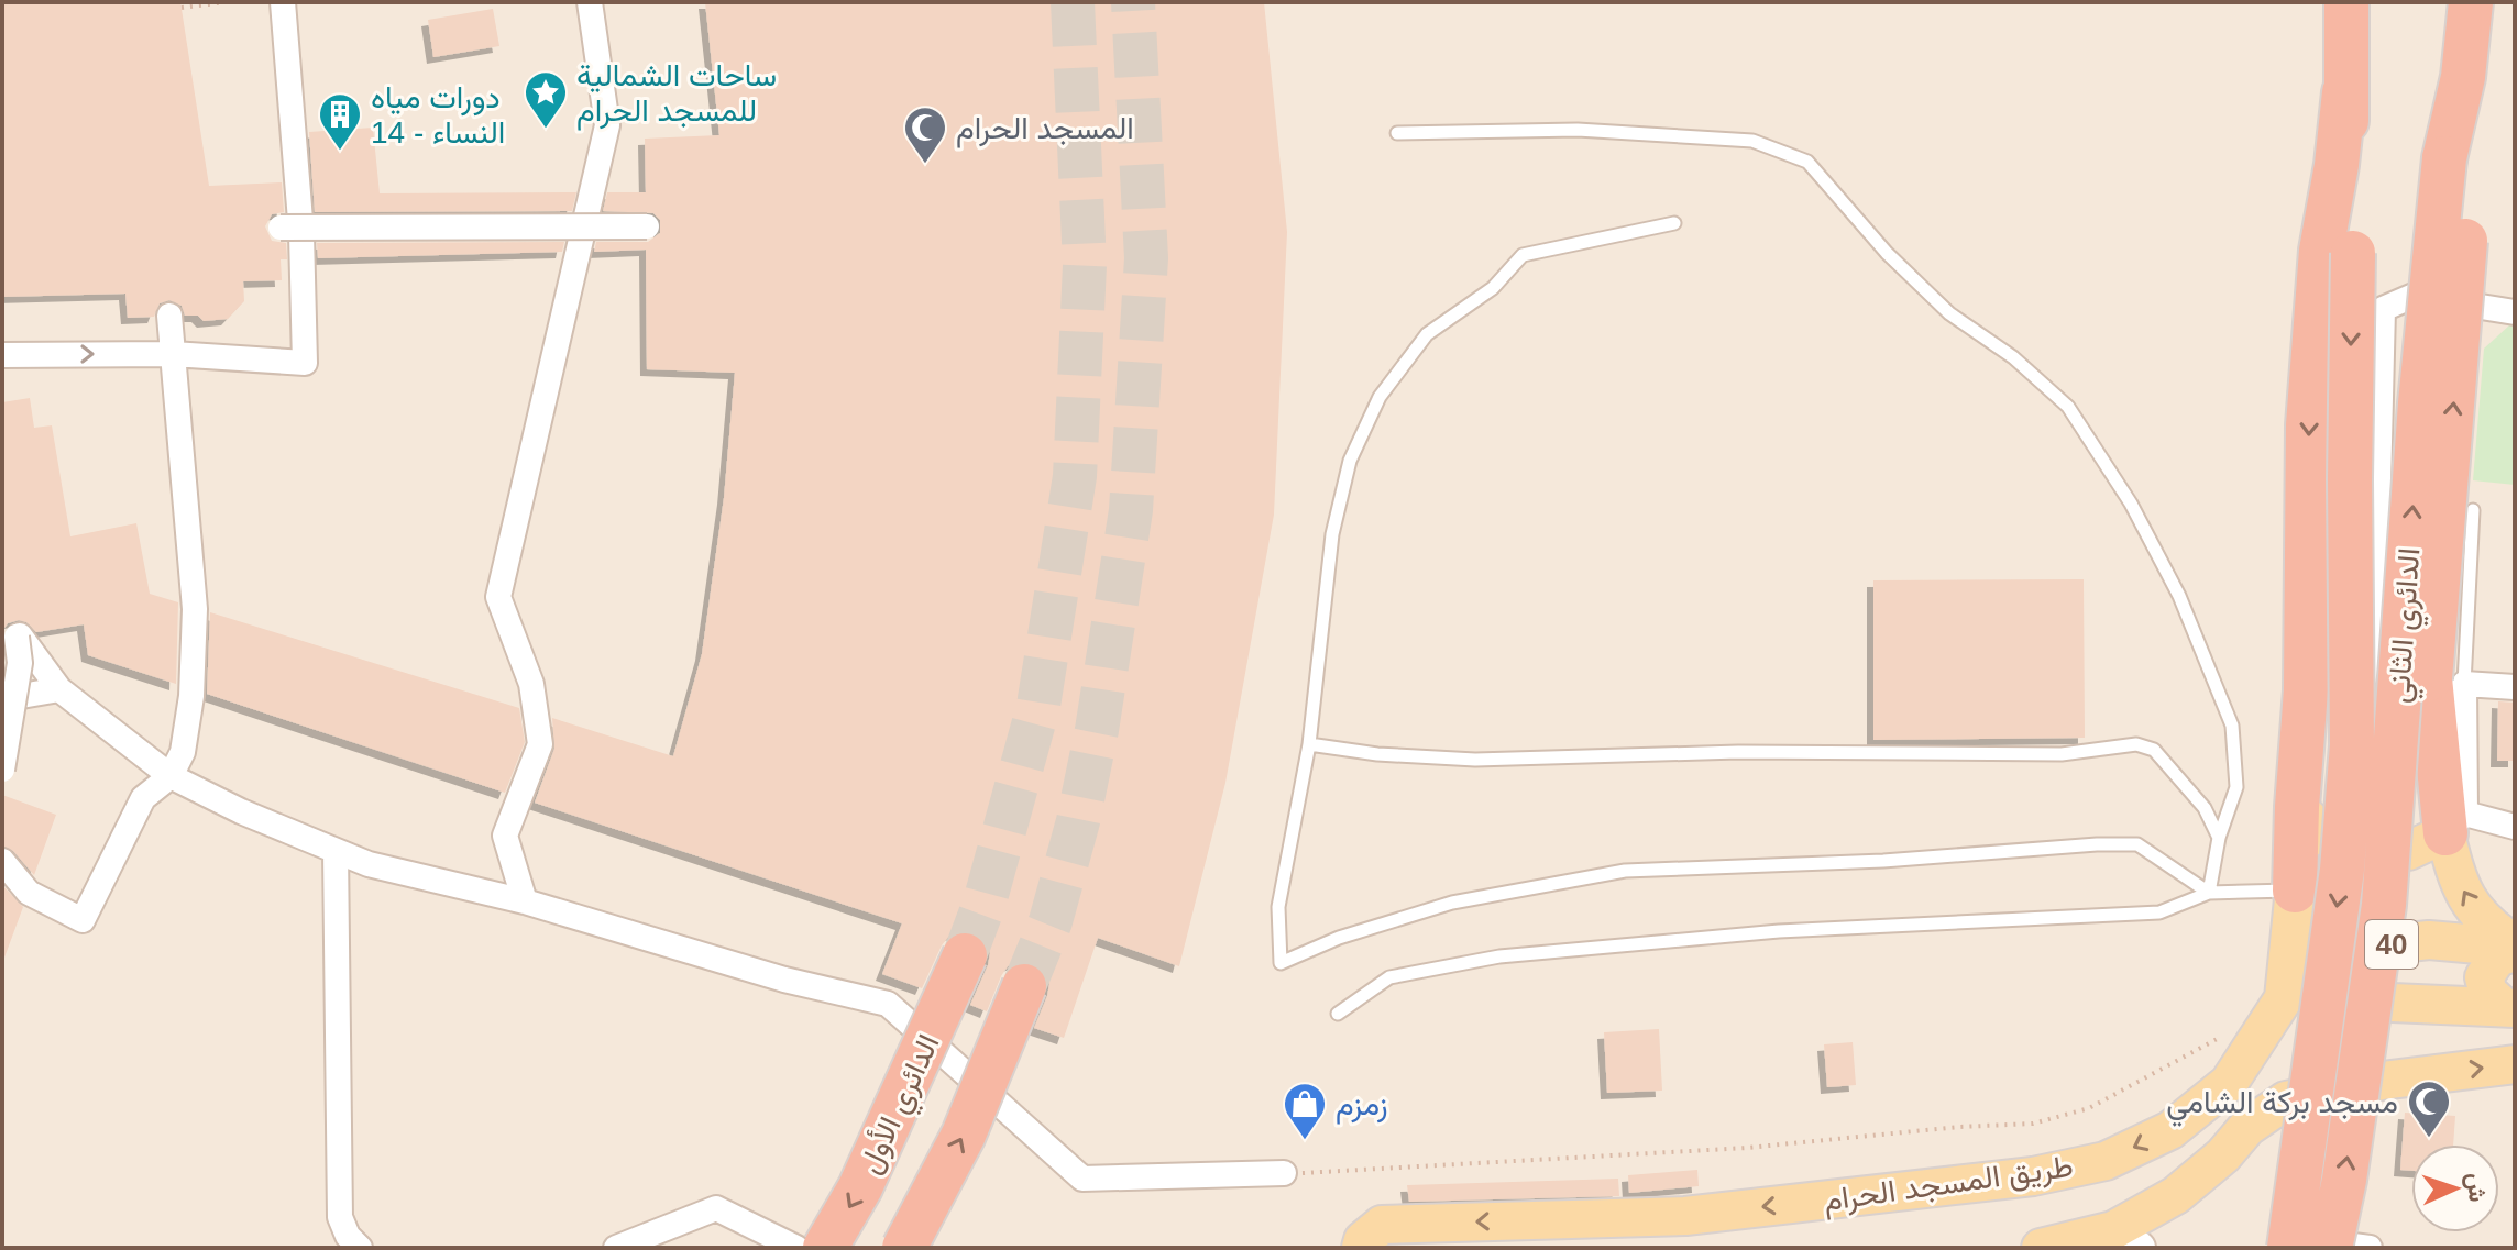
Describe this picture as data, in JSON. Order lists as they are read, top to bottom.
{
  "streets": {
    "highway": ["الدائري الثاني", "الدائري الأول"],
    "main road": ["40", "طريق المسجد الحرام"]
  },
  "places": {
    "place": ["ساحات الشمالية للمسجد الحرام"],
    "building": ["دورات مياه النساء - 14"],
    "mosque": ["المسجد الحرام", "مسجد بركة الشامي"],
    "shop": ["زمزم"]
  },
  "north": "right"
}
